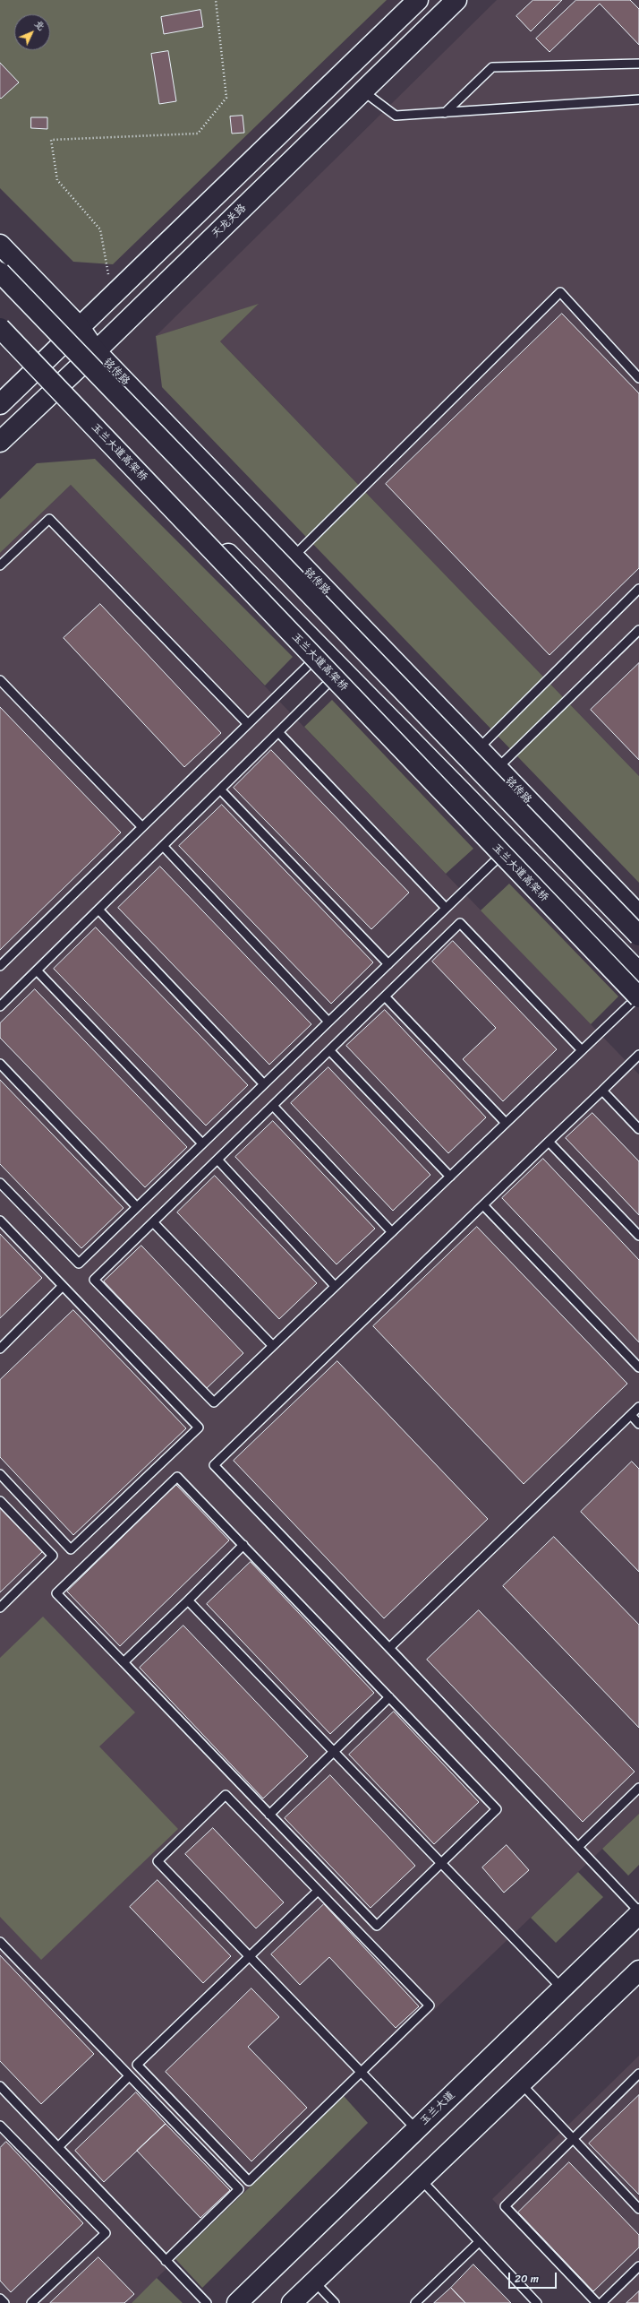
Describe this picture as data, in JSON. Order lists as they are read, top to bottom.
{
  "streets": {
    "main road": [
      "天龙关路",
      "铭传路",
      "玉兰大道高架桥",
      "玉兰大道"
    ]
  },
  "crossings": [
    ["天龙关路", "铭传路"]
  ],
  "scale_bar": "20 m",
  "north": "top right"
}
